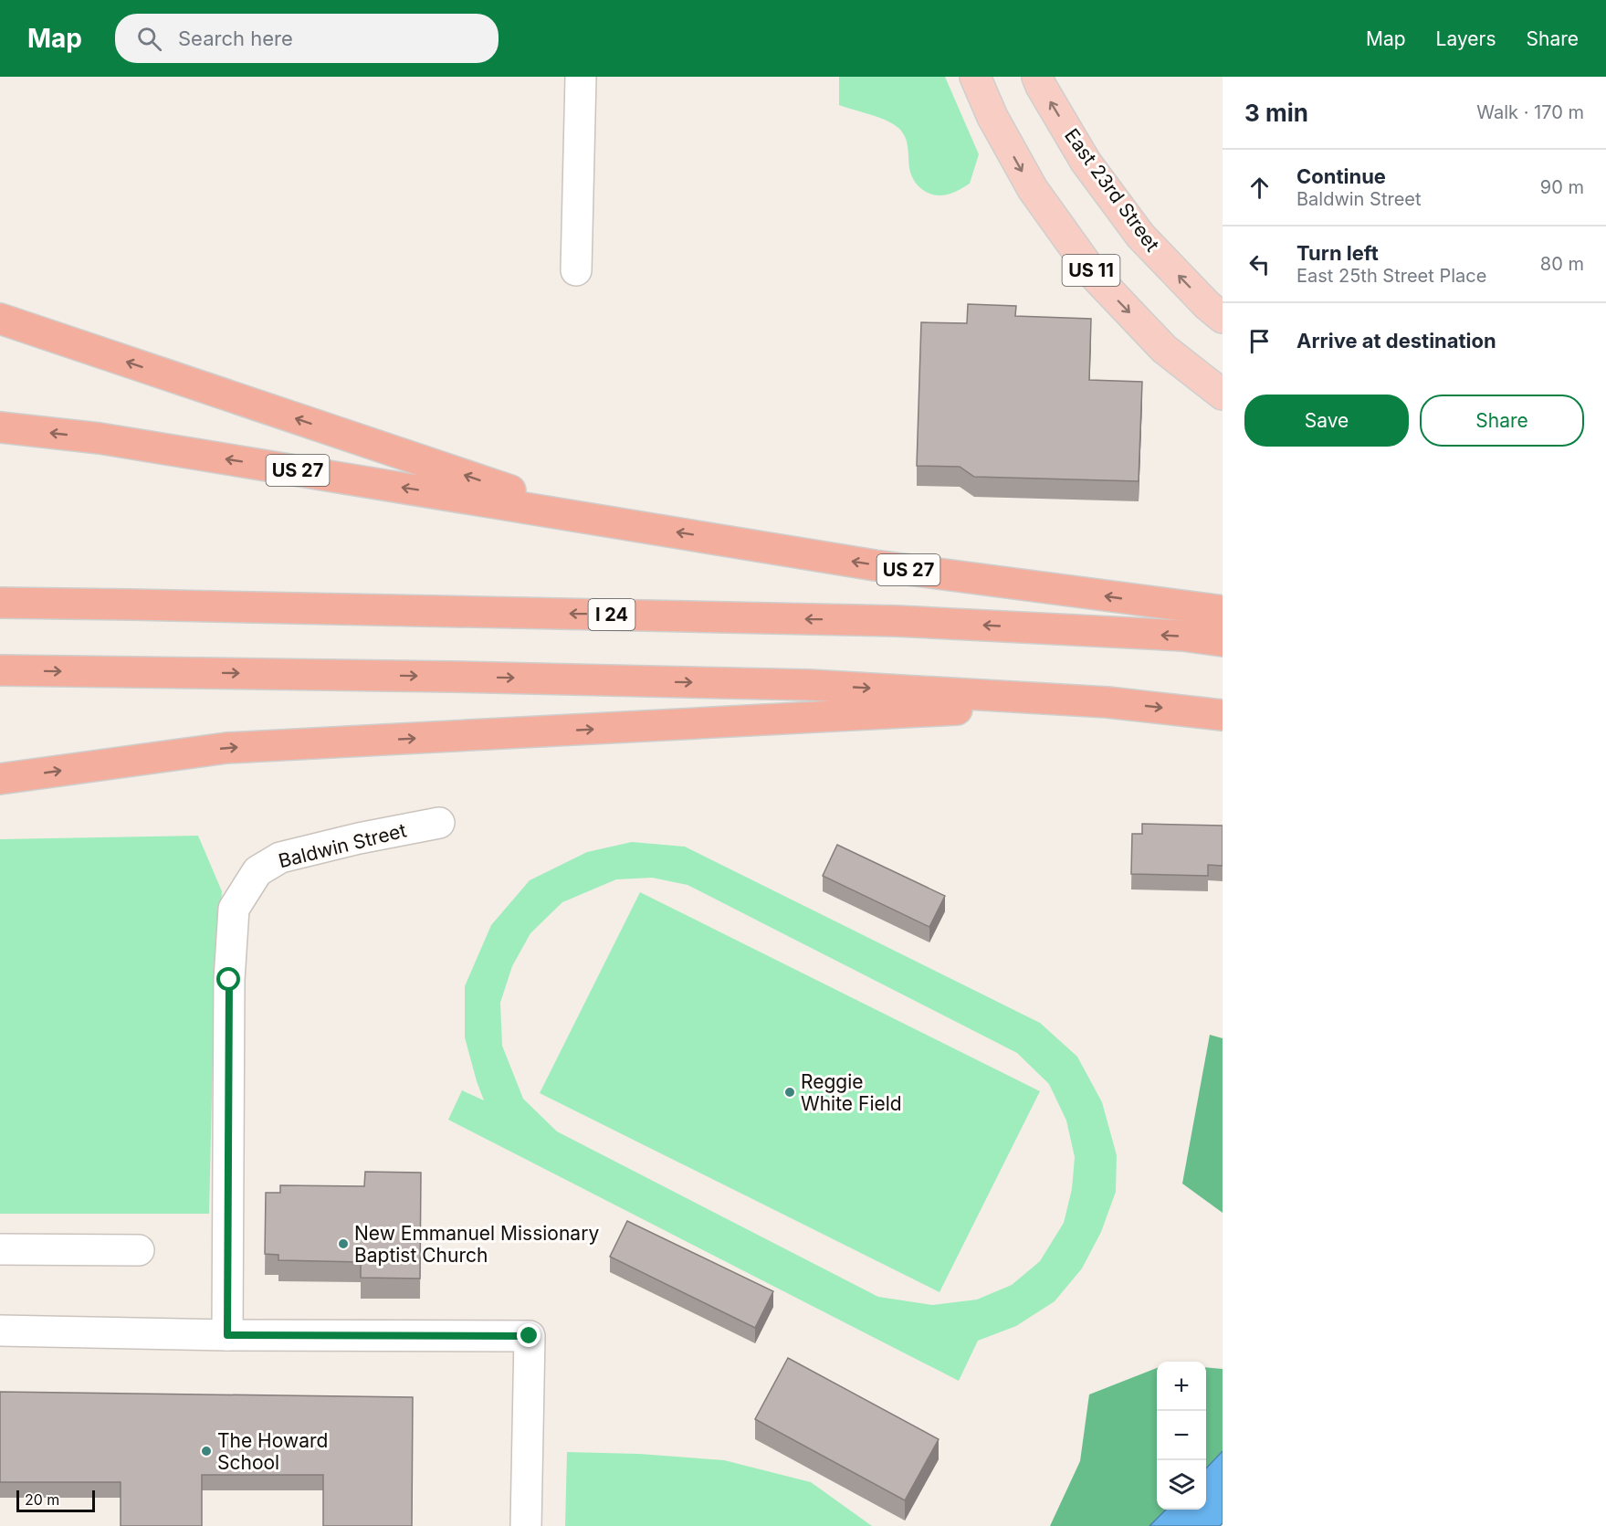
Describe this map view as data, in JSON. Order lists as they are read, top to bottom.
{
  "streets": {
    "highway": ["US 27", "I 24"],
    "main road": ["East 23rd Street", "US 11"],
    "street": ["Baldwin Street"]
  },
  "places": ["Reggie White Field", "New Emmanuel Missionary Baptist Church", "The Howard School"],
  "scale_bar": "20 m",
  "page": {
    "header": "Map",
    "search": "Search here",
    "nav": ["Map", "Layers", "Share"],
    "heading": ["3 min", "Walk · 170 m"],
    "list": [
      ["Continue", "Baldwin Street", "90 m"],
      ["Turn left", "East 25th Street Place", "80 m"],
      "Arrive at destination"
    ],
    "buttons": ["Save", "Share"],
    "map_buttons": ["+", "−"],
    "scale": "20 m"
  }
}
